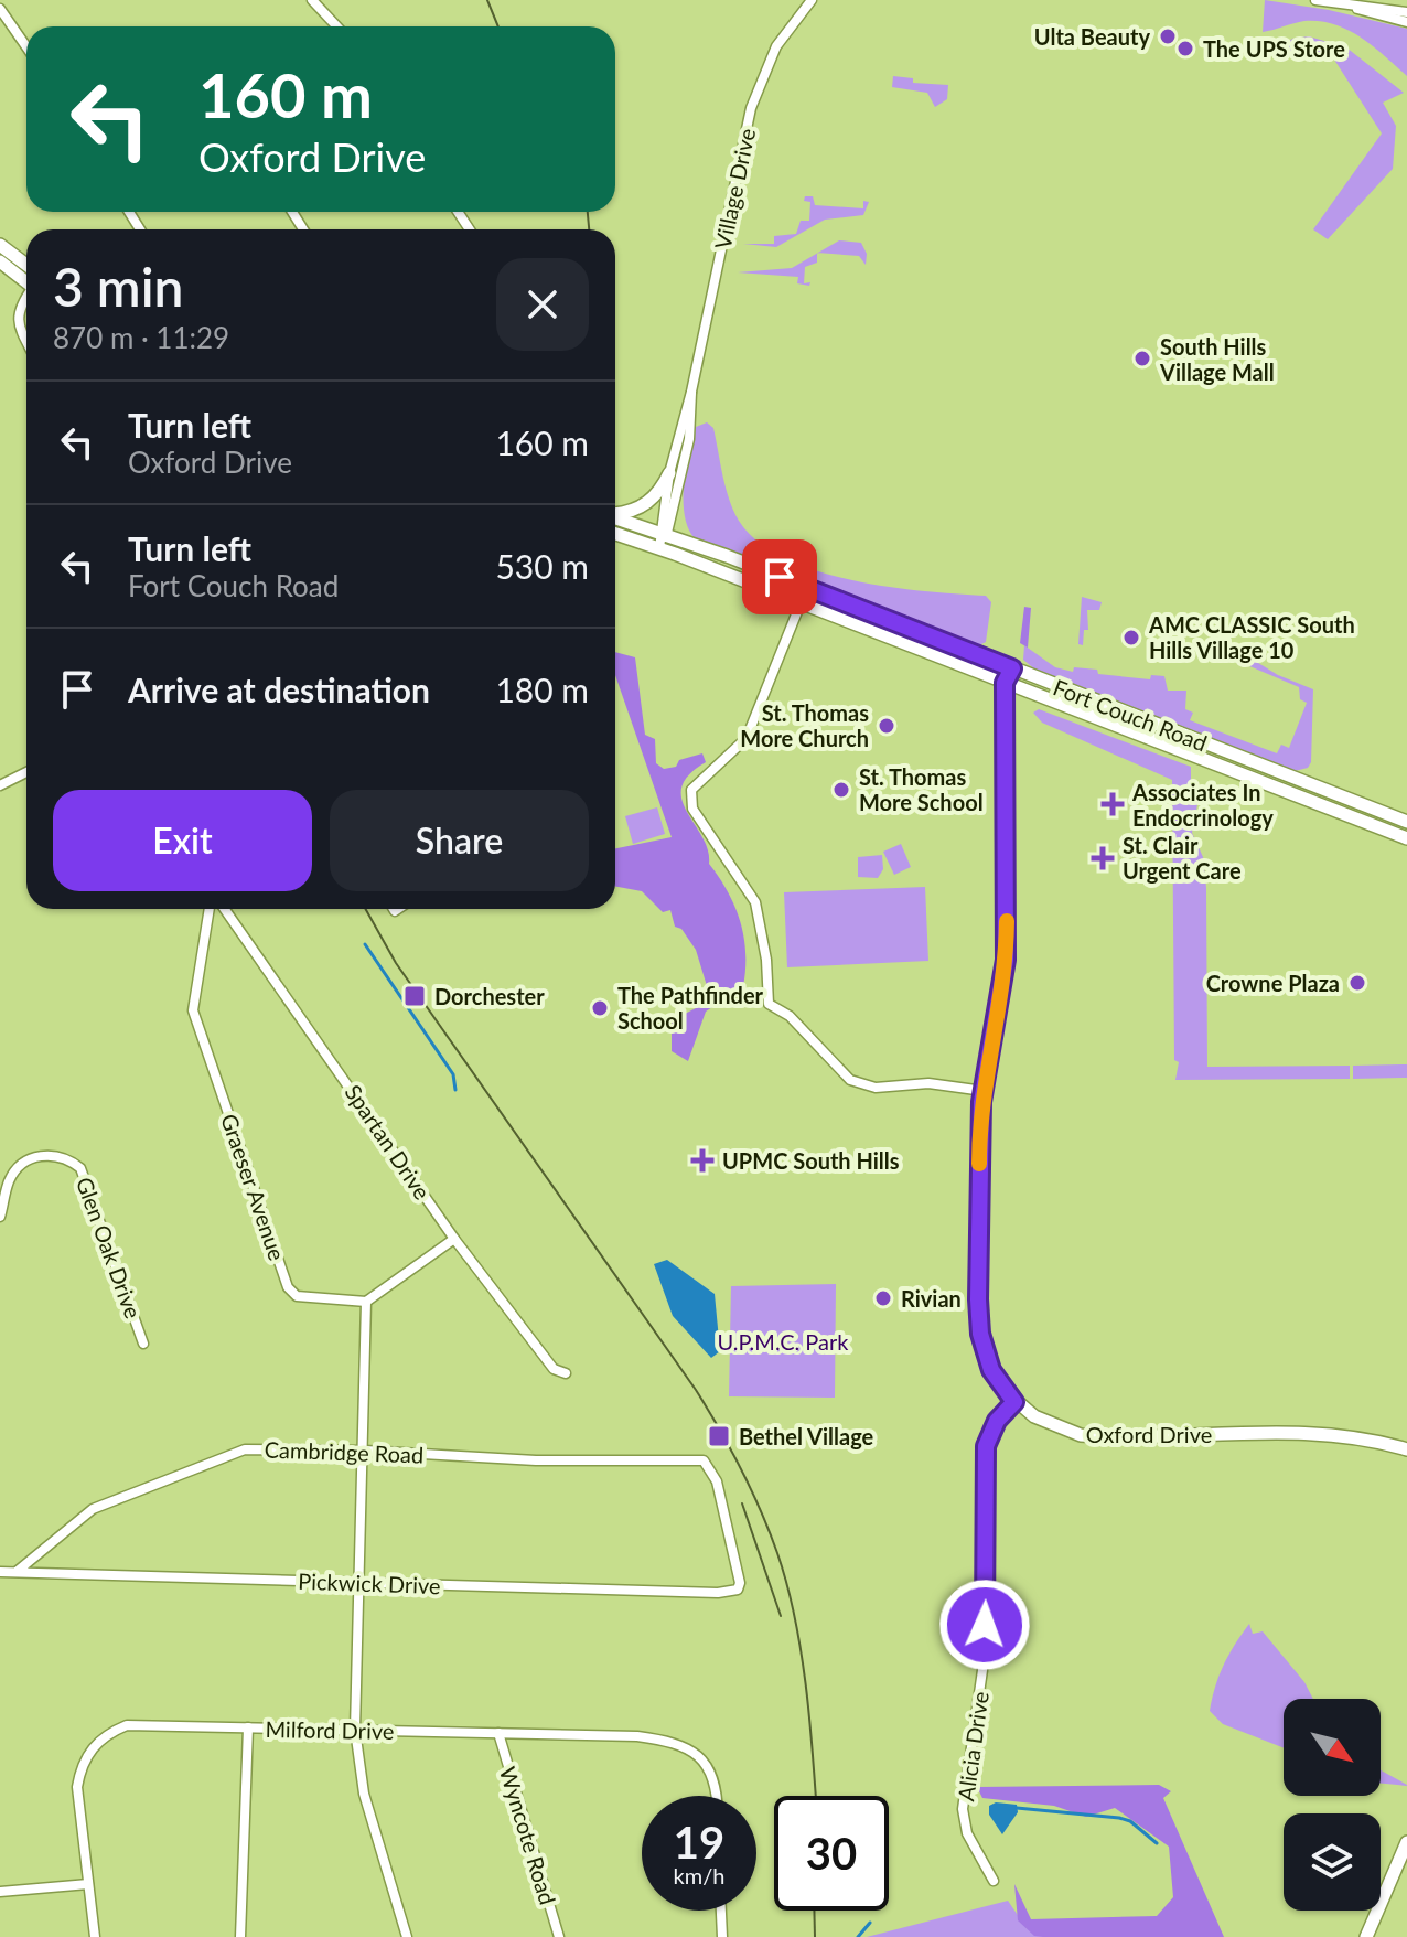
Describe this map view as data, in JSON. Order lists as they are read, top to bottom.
{
  "streets": {
    "street": [
      "Village Drive",
      "Fort Couch Road",
      "Spartan Drive",
      "Graeser Avenue",
      "Glen Oak Drive",
      "Oxford Drive",
      "Cambridge Road",
      "Pickwick Drive",
      "Milford Drive",
      "Alicia Drive",
      "Wyncote Road"
    ]
  },
  "crossings": [
    ["Village Drive", "Fort Couch Road"],
    ["Fort Couch Road", "Oxford Drive"],
    ["Oxford Drive", "Alicia Drive"],
    ["Cambridge Road", "Pickwick Drive"],
    ["Milford Drive", "Wyncote Road"]
  ],
  "parks": ["U.P.M.C. Park"],
  "places": {
    "other": [
      "Ulta Beauty",
      "The UPS Store",
      "South Hills Village Mall",
      "AMC CLASSIC South Hills Village 10",
      "St. Thomas More Church",
      "St. Thomas More School",
      "Crowne Plaza",
      "The Pathfinder School",
      "Rivian"
    ],
    "health": ["Associates In Endocrinology", "St. Clair Urgent Care", "UPMC South Hills"],
    "transit": ["Dorchester", "Bethel Village"]
  },
  "north": "bottom right",
  "page": {
    "turn": ["160 m", "Oxford Drive"],
    "heading": ["3 min", "870 m · 11:29"],
    "list": [
      {
        "name": "Turn left",
        "note": "Oxford Drive",
        "value": "160 m"
      },
      {
        "name": "Turn left",
        "note": "Fort Couch Road",
        "value": "530 m"
      },
      {
        "name": "Arrive at destination",
        "value": "180 m"
      }
    ],
    "buttons": ["Exit", "Share"],
    "speed": "19 km/h",
    "limit": "30"
  }
}
